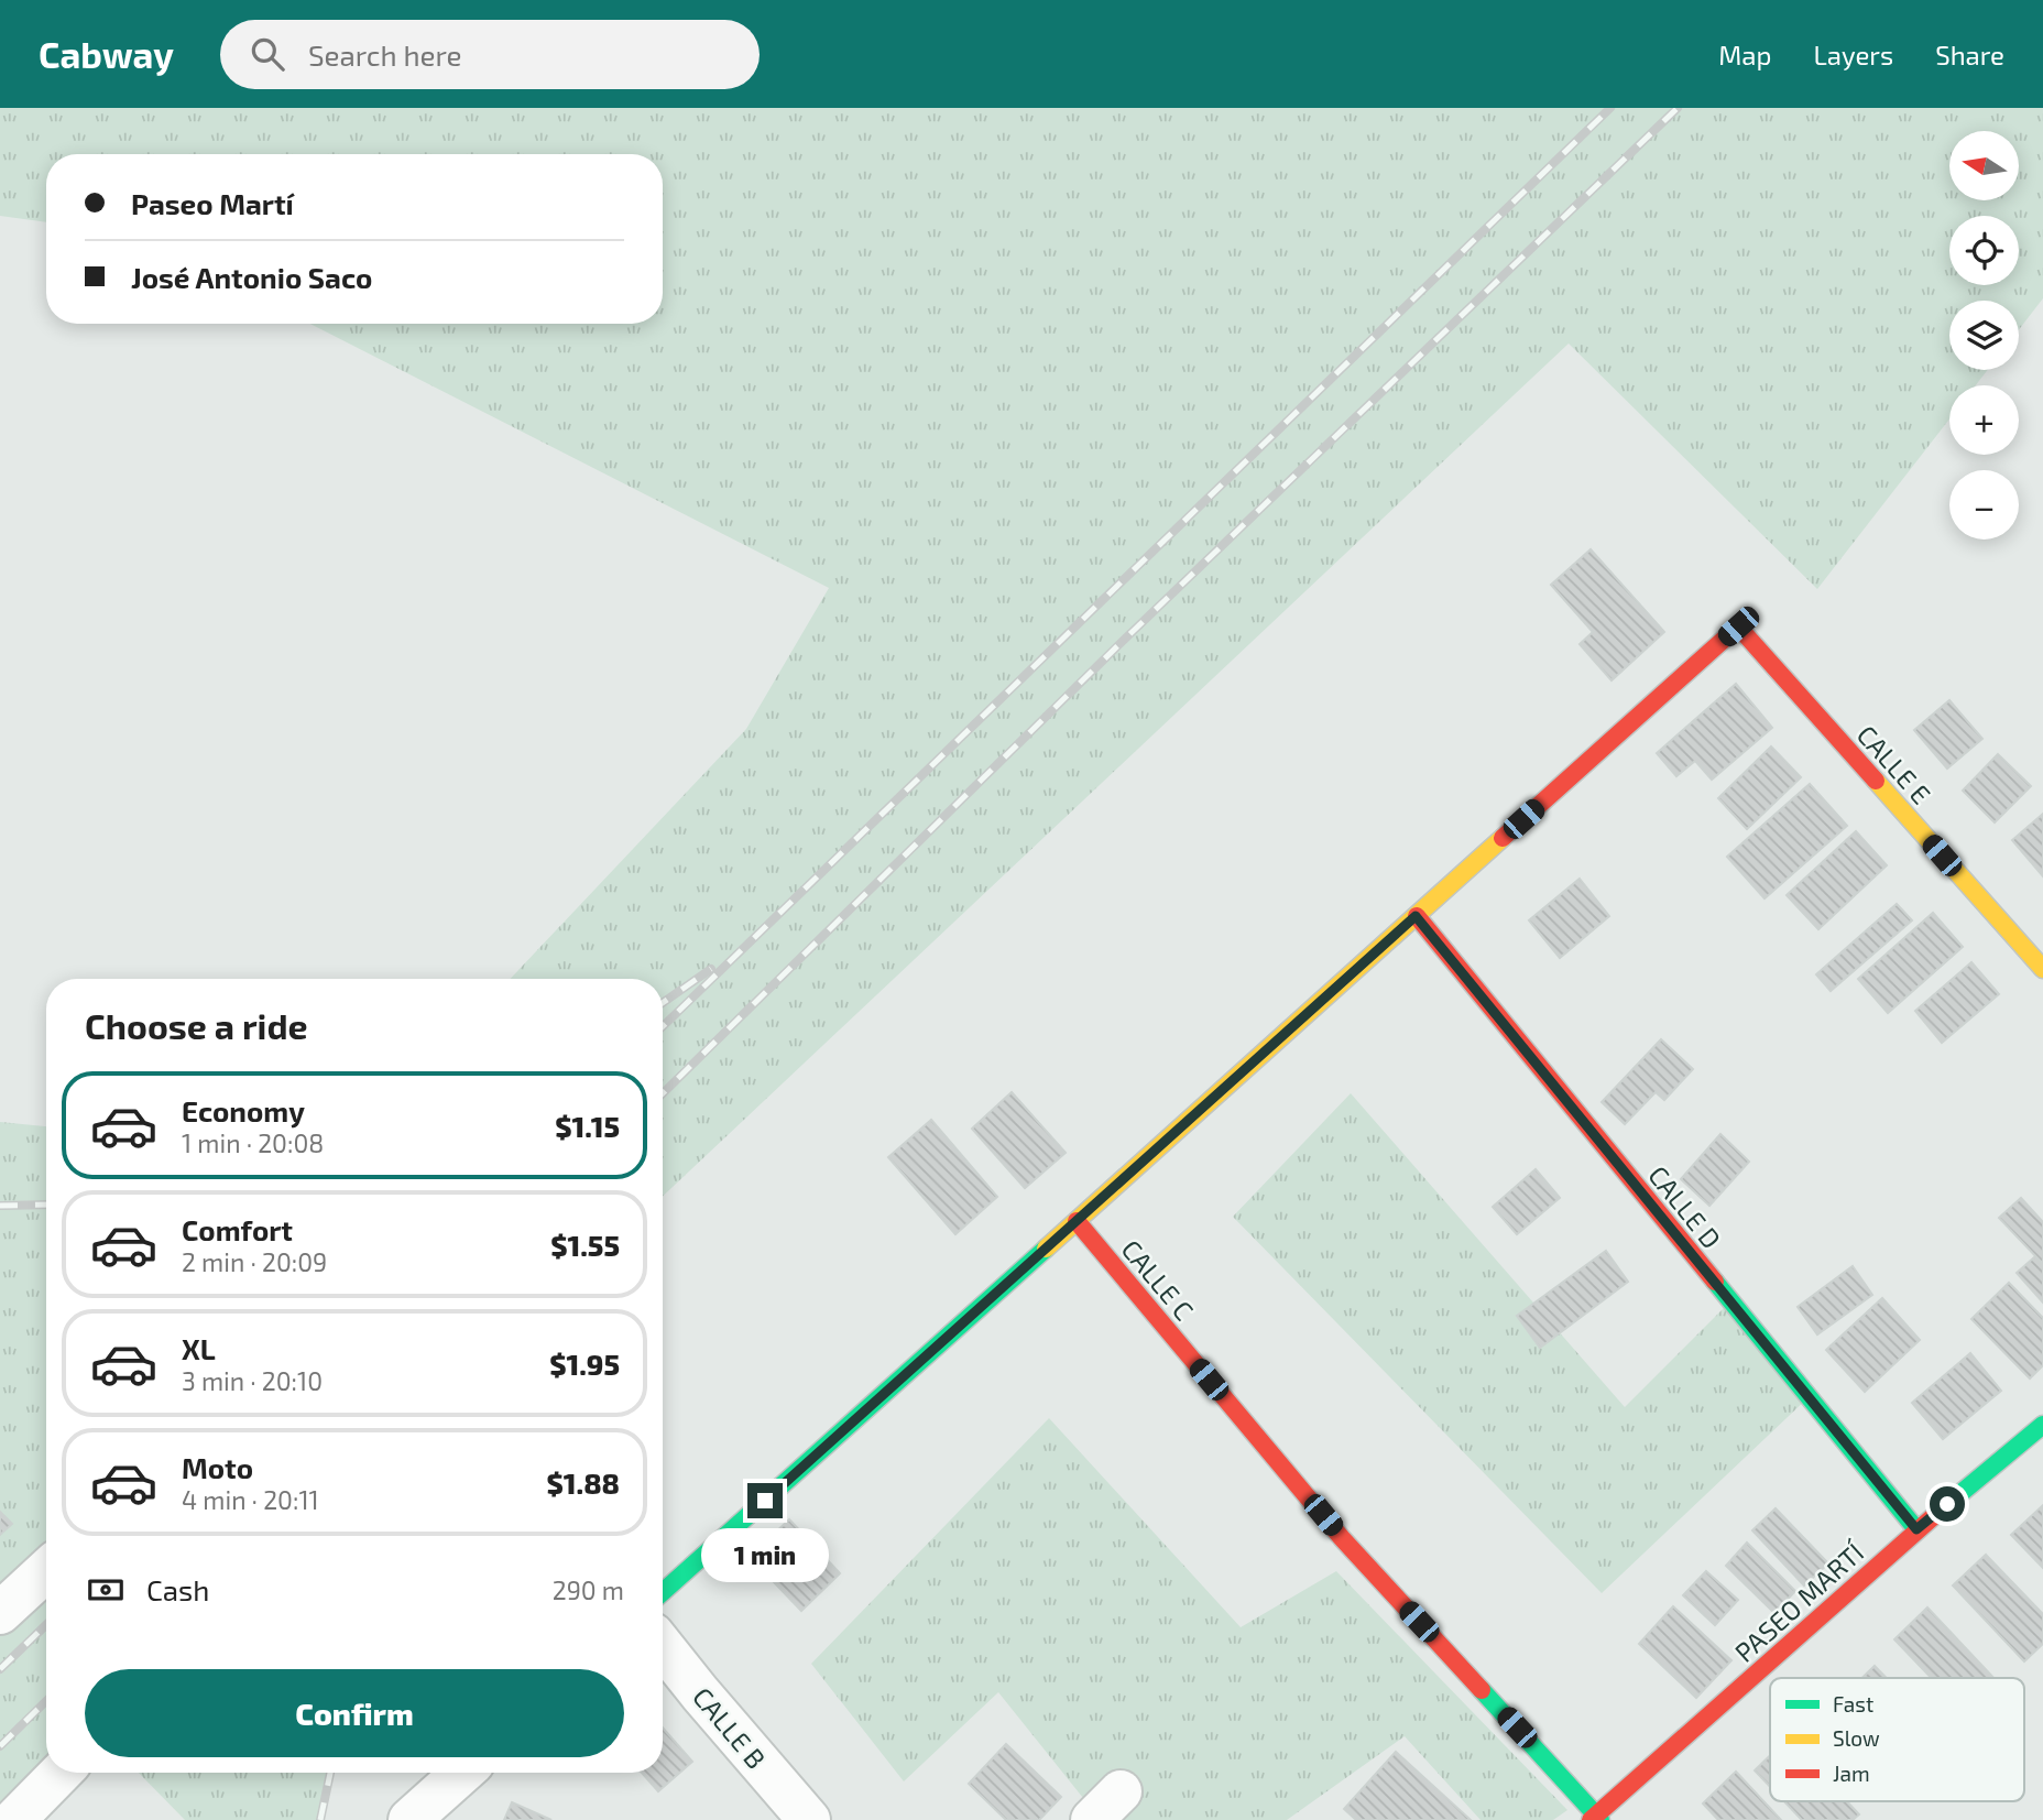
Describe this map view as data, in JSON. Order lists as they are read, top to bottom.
{
  "streets": {
    "street": [
      "CALLE E",
      "CALLE D",
      "CALLE C",
      "PASEO MARTÍ",
      "CALLE B"
    ]
  },
  "crossings": [
    ["CALLE E", "CALLE D"],
    ["CALLE D", "PASEO MARTÍ"],
    ["CALLE C", "PASEO MARTÍ"]
  ],
  "legend": ["Fast", "Slow", "Jam"],
  "north": "left",
  "page": {
    "header": "Cabway",
    "search": "Search here",
    "nav": ["Map", "Layers", "Share"],
    "map_buttons": ["+", "−"],
    "banner": ["Paseo Martí", "José Antonio Saco"],
    "heading": "Choose a ride",
    "list": [
      {
        "name": "Economy",
        "note": "1 min · 20:08",
        "value": "$1.15"
      },
      {
        "name": "Comfort",
        "note": "2 min · 20:09",
        "value": "$1.55"
      },
      {
        "name": "XL",
        "note": "3 min · 20:10",
        "value": "$1.95"
      },
      {
        "name": "Moto",
        "note": "4 min · 20:11",
        "value": "$1.88"
      }
    ],
    "bubble": "1 min",
    "pay": ["Cash", "290 m"],
    "buttons": "Confirm"
  }
}
